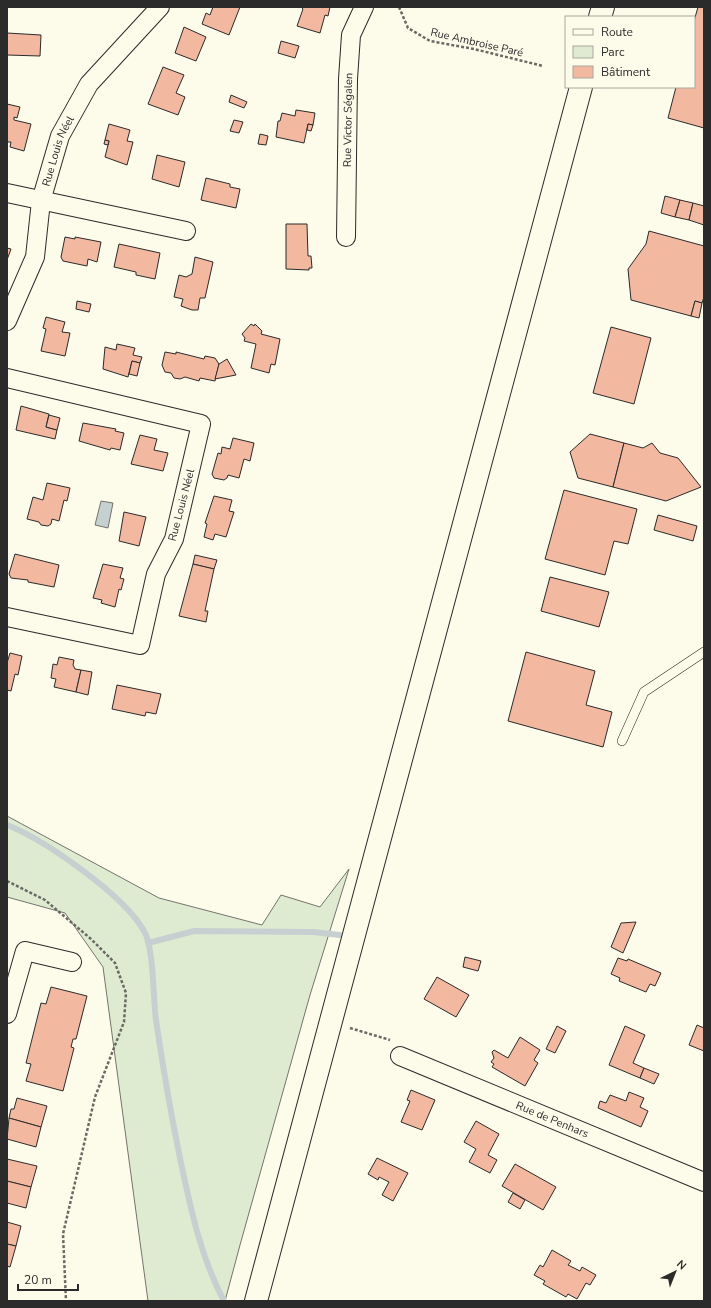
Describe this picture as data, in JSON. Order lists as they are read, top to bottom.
{
  "streets": {
    "street": ["Rue Victor Ségalen", "Rue Louis Néel", "Rue de Penhars"],
    "path": ["Rue Ambroise Paré"]
  },
  "legend": ["Route", "Parc", "Bâtiment"],
  "scale_bar": "20 m",
  "north": "top right"
}
